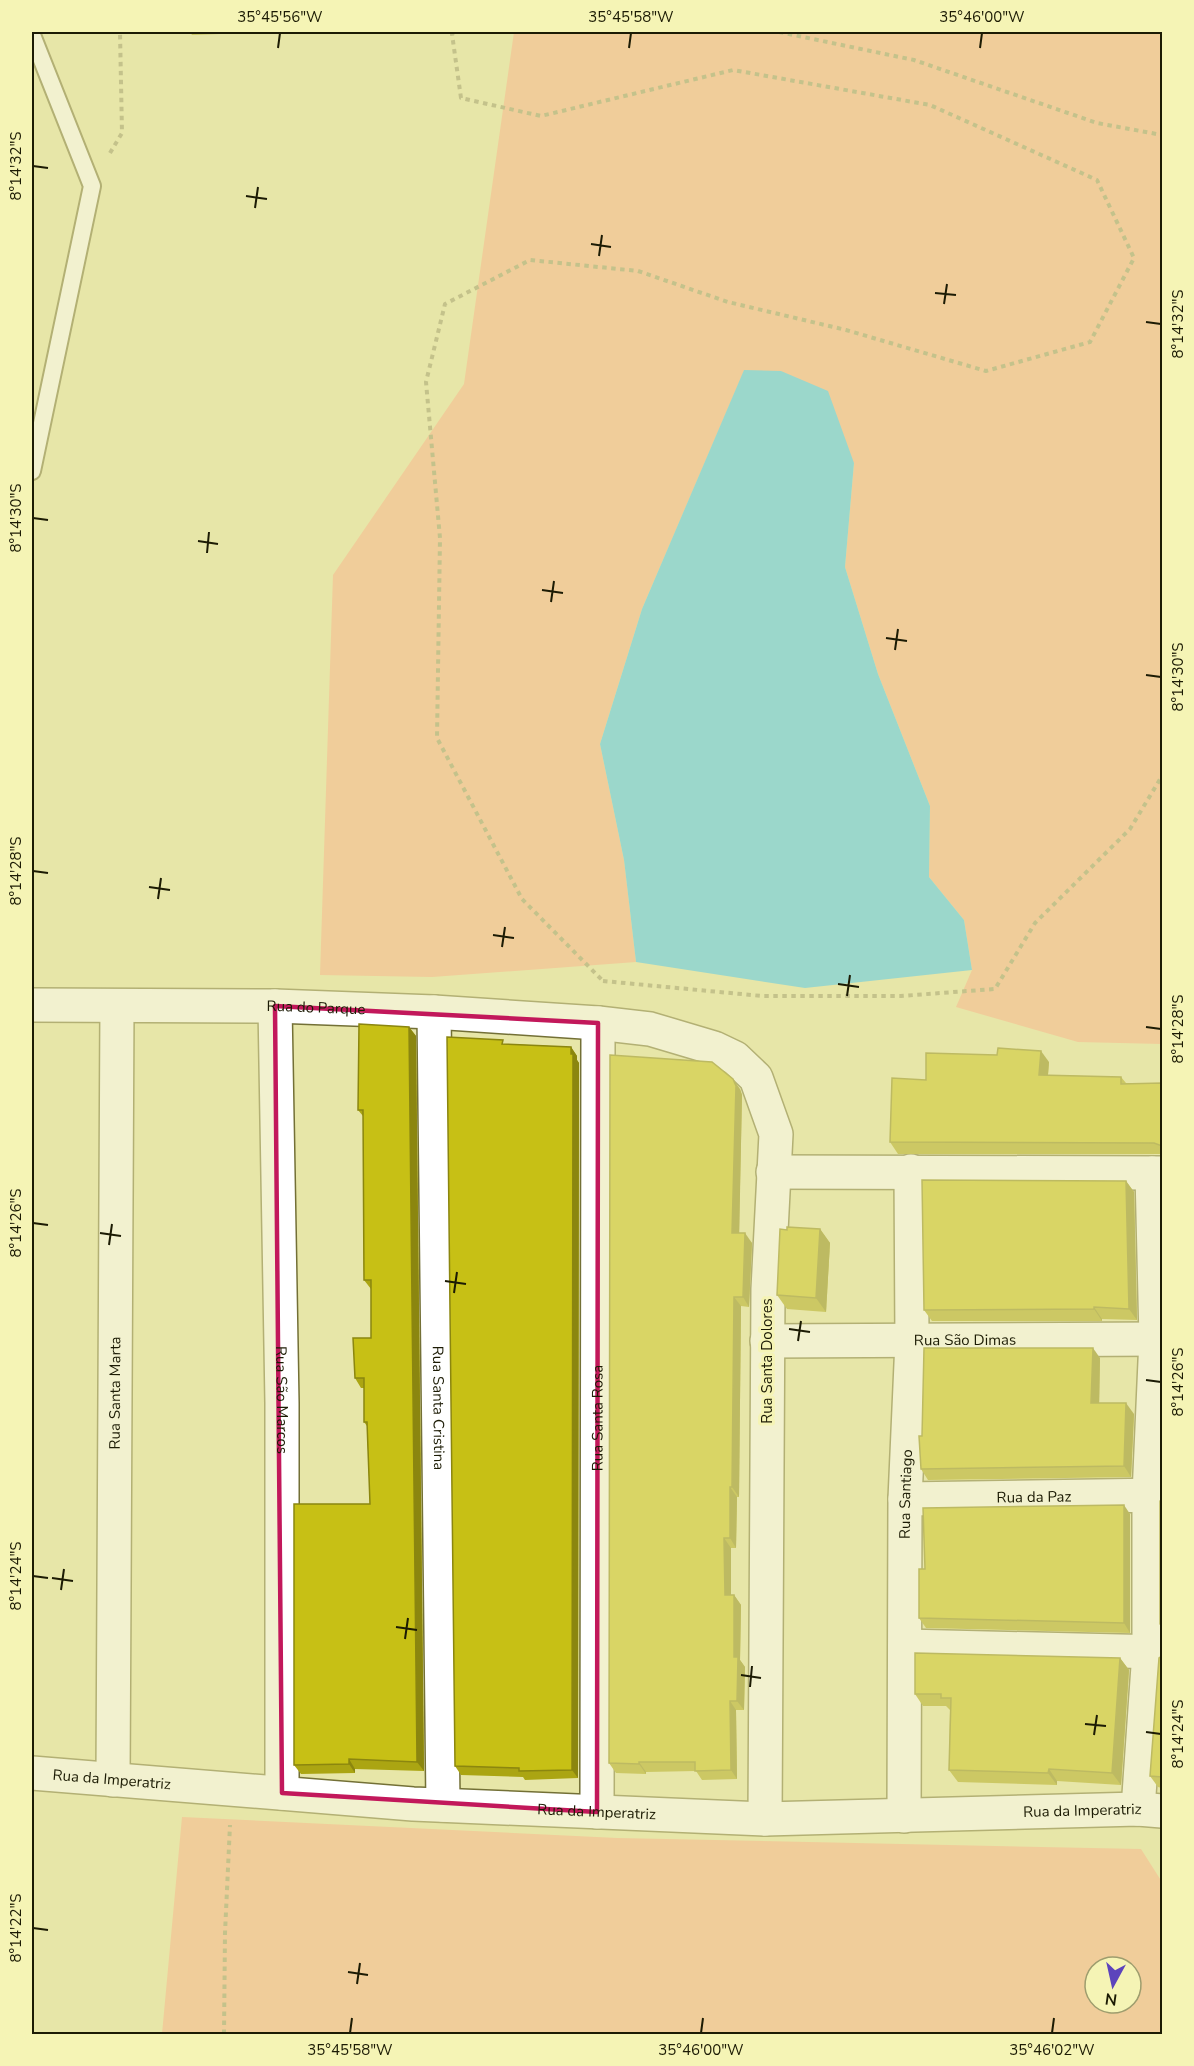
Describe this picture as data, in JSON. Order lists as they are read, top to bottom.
{
  "streets": {
    "street": [
      "Rua do Parque",
      "Rua São Dimas",
      "Rua Santa Dolores",
      "Rua Santa Marta",
      "Rua São Marcos",
      "Rua Santa Cristina",
      "Rua Santa Rosa",
      "Rua Santiago",
      "Rua da Paz",
      "Rua da Imperatriz"
    ]
  },
  "crossings": [
    ["Rua do Parque", "Rua Santa Dolores"],
    ["Rua do Parque", "Rua Santa Marta"],
    ["Rua do Parque", "Rua São Marcos"],
    ["Rua do Parque", "Rua Santa Cristina"],
    ["Rua do Parque", "Rua Santa Rosa"],
    ["Rua São Dimas", "Rua Santa Dolores"],
    ["Rua São Dimas", "Rua Santiago"],
    ["Rua Santa Dolores", "Rua Santa Rosa"],
    ["Rua Santa Dolores", "Rua da Imperatriz"],
    ["Rua Santa Marta", "Rua da Imperatriz"],
    ["Rua São Marcos", "Rua da Imperatriz"],
    ["Rua Santa Cristina", "Rua da Imperatriz"],
    ["Rua Santa Rosa", "Rua da Imperatriz"],
    ["Rua Santiago", "Rua da Paz"],
    ["Rua Santiago", "Rua da Imperatriz"]
  ],
  "north": "bottom",
  "coordinates": [
    "35°45'56\"W",
    "35°45'58\"W",
    "35°46'00\"W",
    "8°14'32\"S",
    "8°14'30\"S",
    "8°14'28\"S",
    "8°14'26\"S",
    "8°14'24\"S",
    "8°14'22\"S",
    "35°46'02\"W"
  ]
}
